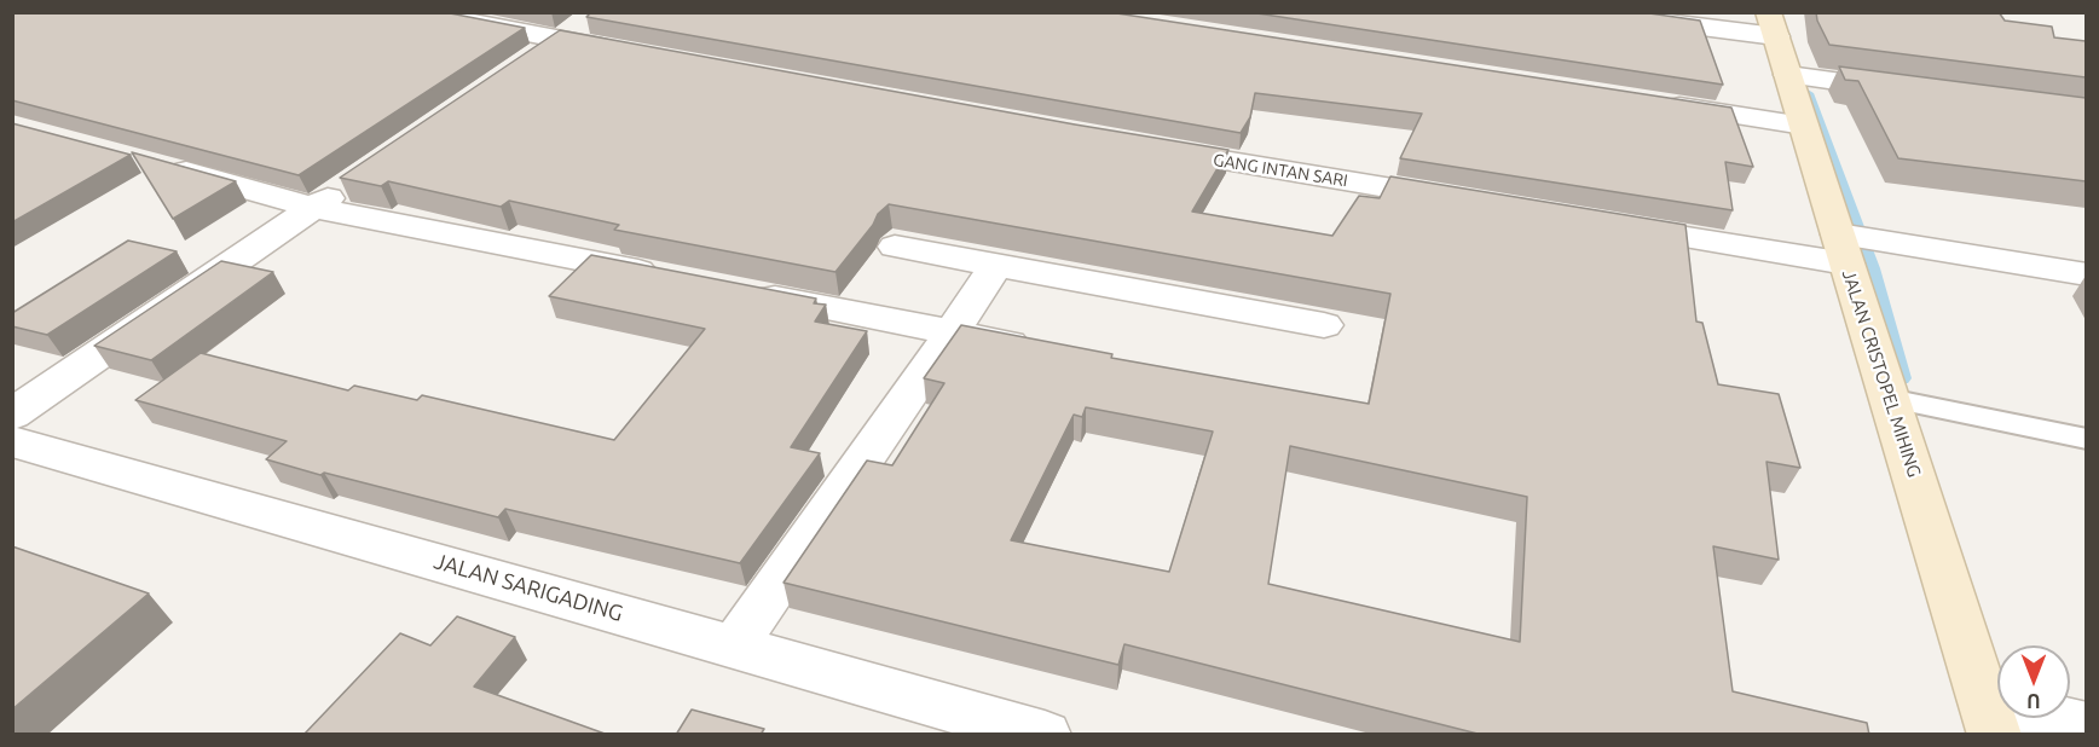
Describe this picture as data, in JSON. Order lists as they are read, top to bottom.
{
  "streets": {
    "street": ["GANG INTAN SARI", "JALAN CRISTOPEL MIHING", "JALAN SARIGADING"]
  },
  "north": "bottom"
}
